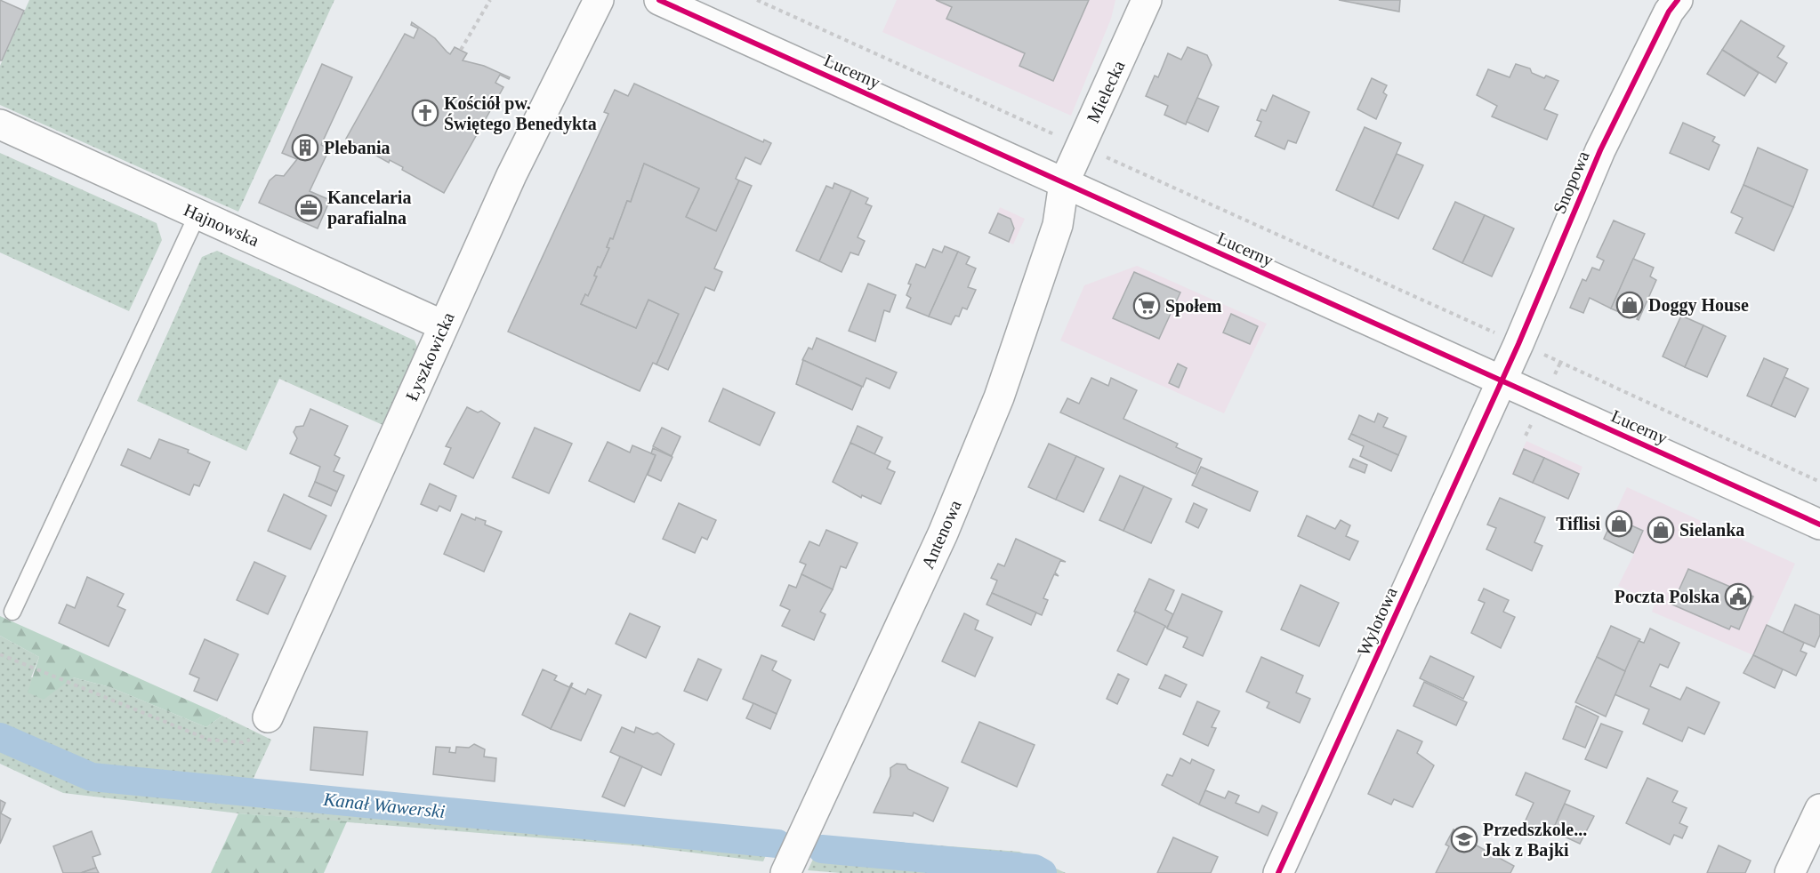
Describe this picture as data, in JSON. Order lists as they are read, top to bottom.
{
  "streets": {
    "street": [
      "Lucerny",
      "Mielecka",
      "Snopowa",
      "Hajnowska",
      "Łyszkowicka",
      "Antenowa",
      "Wylotowa"
    ]
  },
  "crossings": [
    ["Lucerny", "Mielecka"],
    ["Lucerny", "Snopowa"],
    ["Lucerny", "Antenowa"],
    ["Lucerny", "Wylotowa"],
    ["Mielecka", "Antenowa"],
    ["Snopowa", "Wylotowa"],
    ["Hajnowska", "Łyszkowicka"]
  ],
  "water": ["Kanał Wawerski"],
  "places": {
    "church": ["Kościół pw. Świętego Benedykta"],
    "building": ["Plebania"],
    "office": ["Kancelaria parafialna"],
    "shop": ["Doggy House", "Tiflisi", "Sielanka"],
    "supermarket": ["Społem"],
    "public building": ["Poczta Polska"],
    "school or university": ["Przedszkole... Jak z Bajki"]
  }
}
